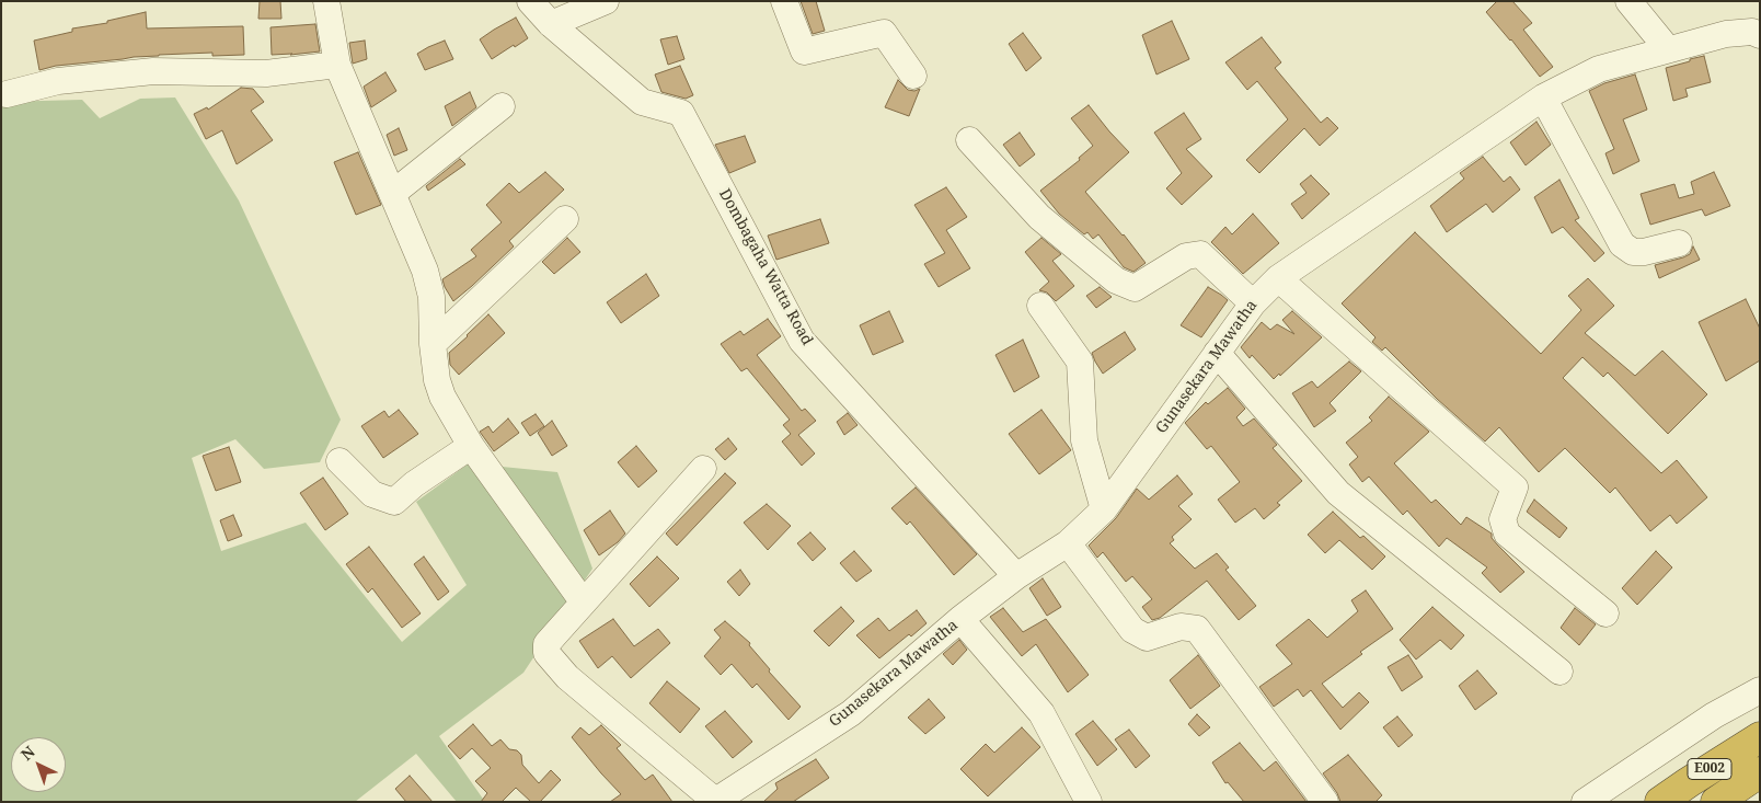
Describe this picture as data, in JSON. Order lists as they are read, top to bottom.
{
  "streets": {
    "highway": ["E002"],
    "street": ["Dombagaha Watta Road", "Gunasekara Mawatha"]
  },
  "crossings": [
    ["Dombagaha Watta Road", "Gunasekara Mawatha"]
  ],
  "north": "top left"
}
